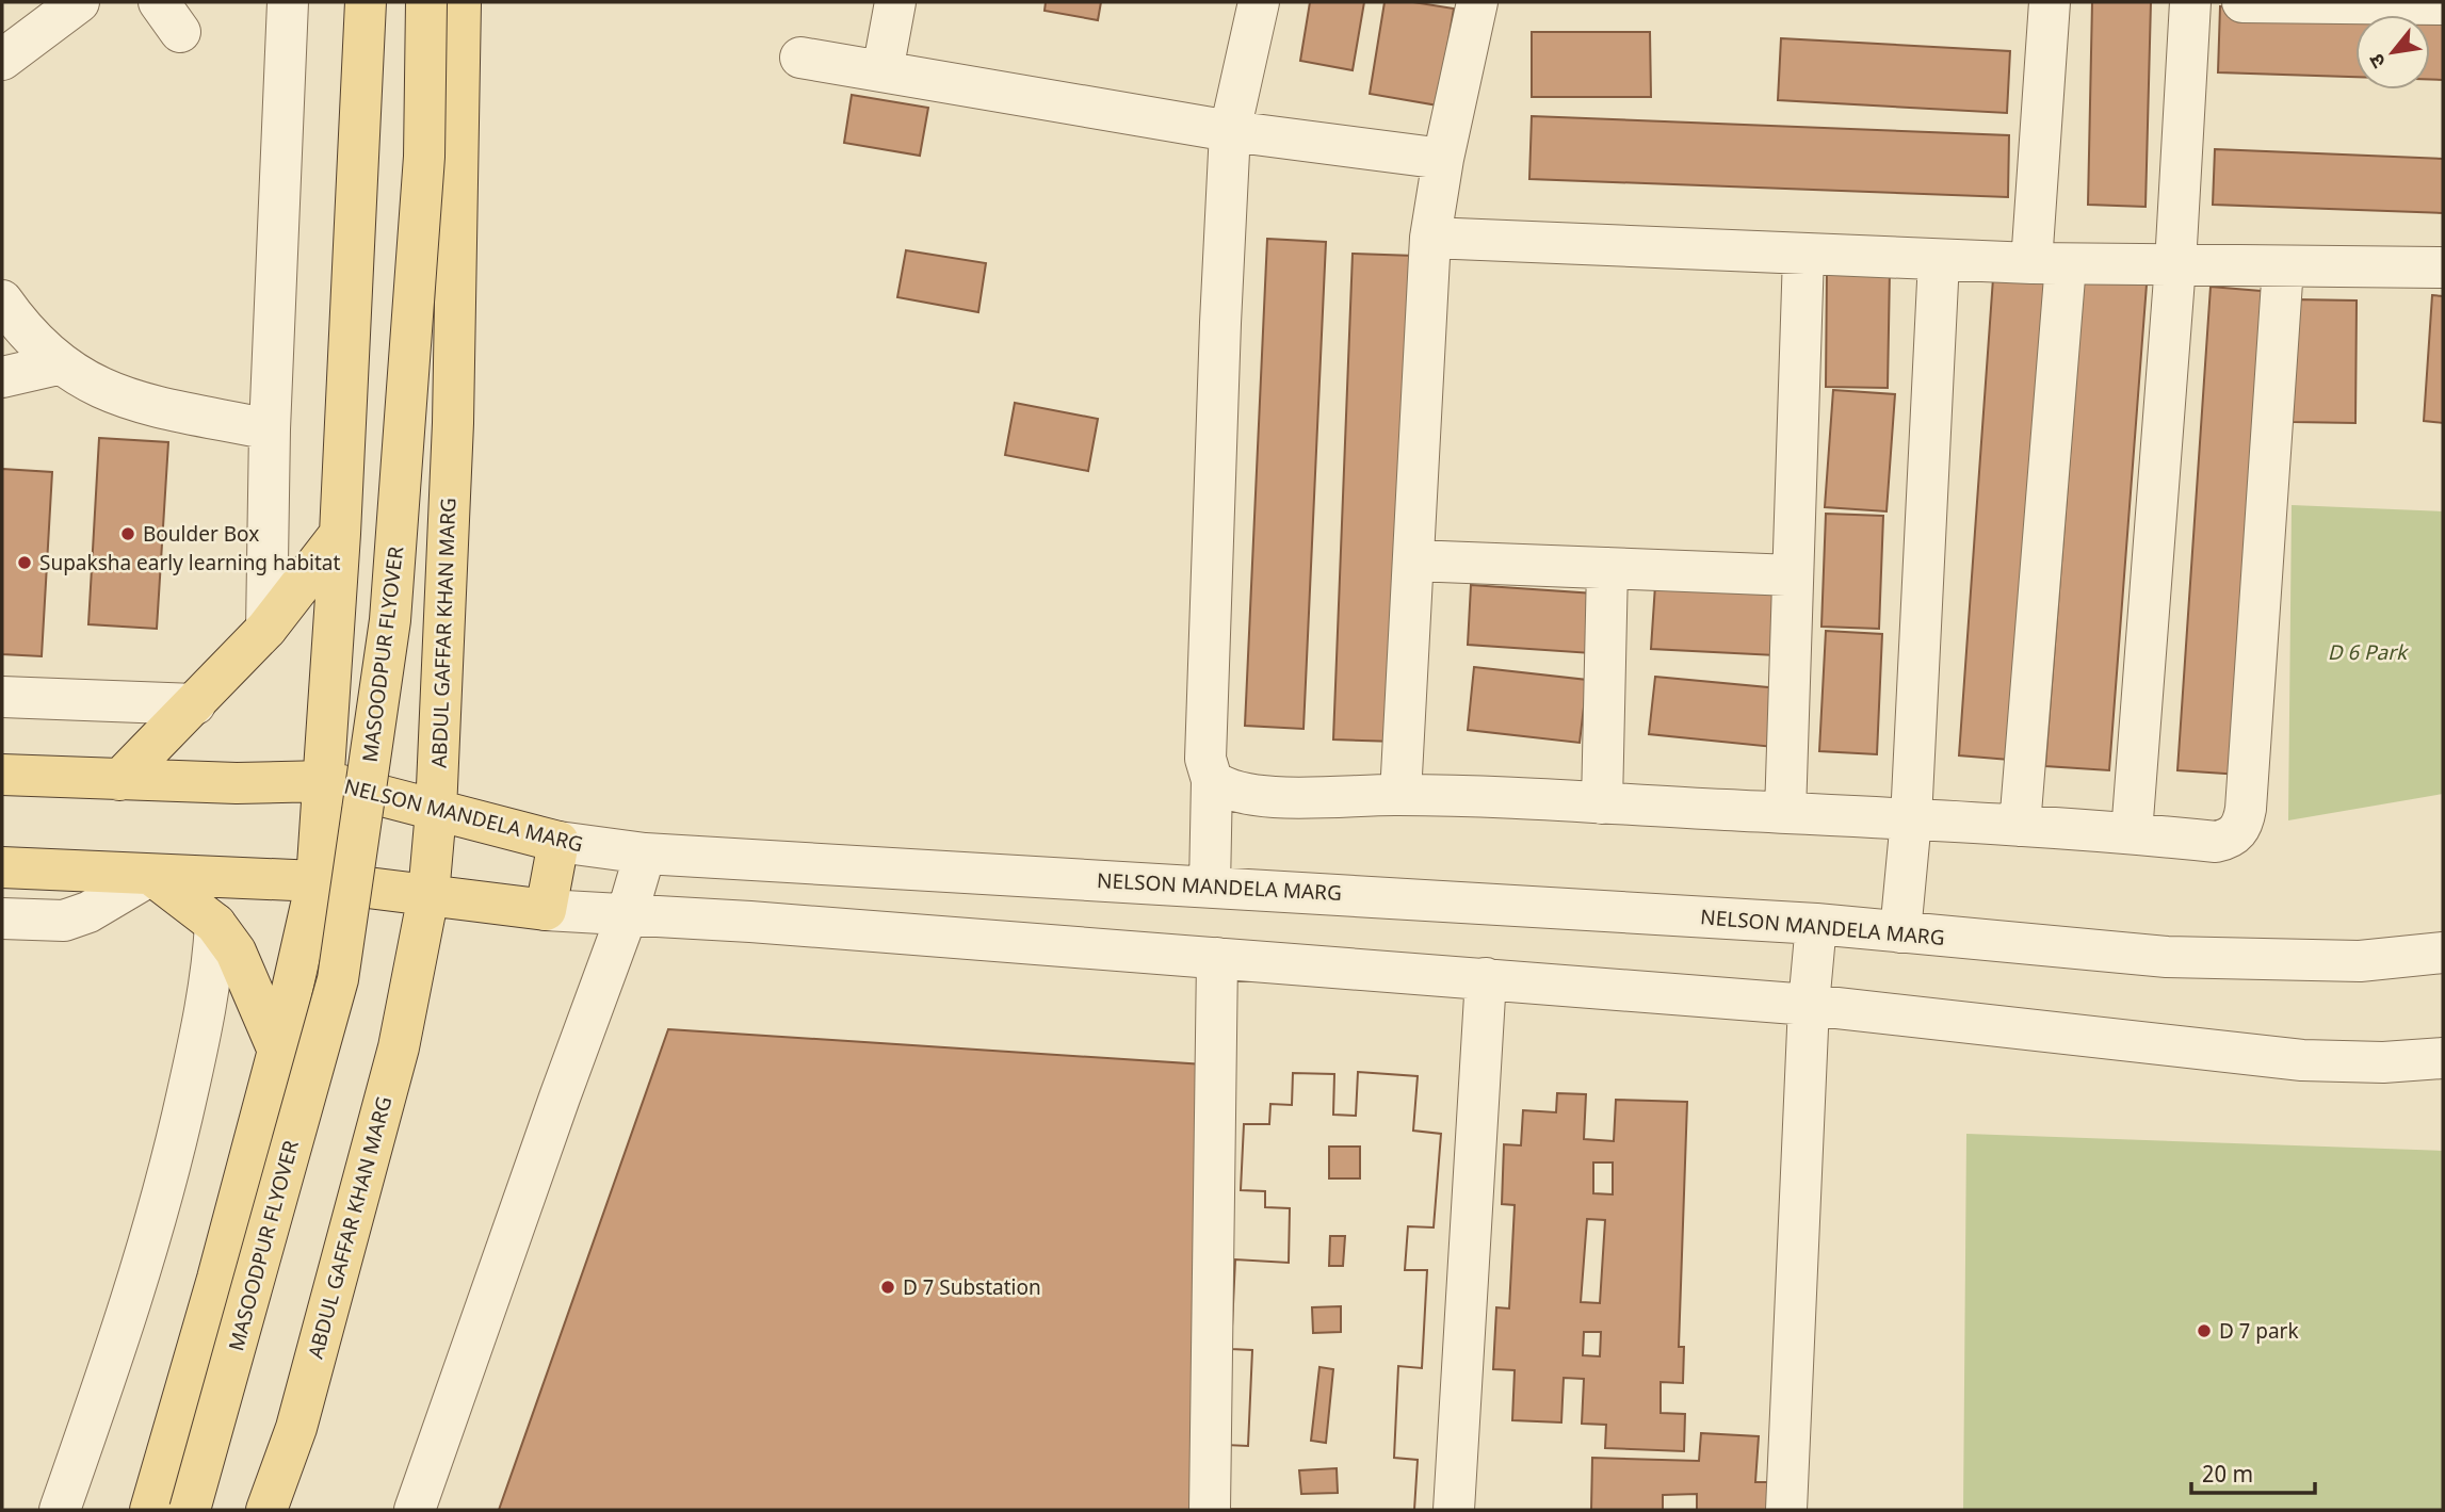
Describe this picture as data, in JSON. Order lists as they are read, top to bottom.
{
  "streets": {
    "main road": ["ABDUL GAFFAR KHAN MARG", "MASOODPUR FLYOVER", "NELSON MANDELA MARG"]
  },
  "crossings": [
    ["ABDUL GAFFAR KHAN MARG", "NELSON MANDELA MARG"]
  ],
  "parks": ["D 6 Park"],
  "places": [
    "Boulder Box",
    "Supaksha early learning habitat",
    "D 7 Substation",
    "D 7 park"
  ],
  "scale_bar": "20 m",
  "north": "bottom left"
}
